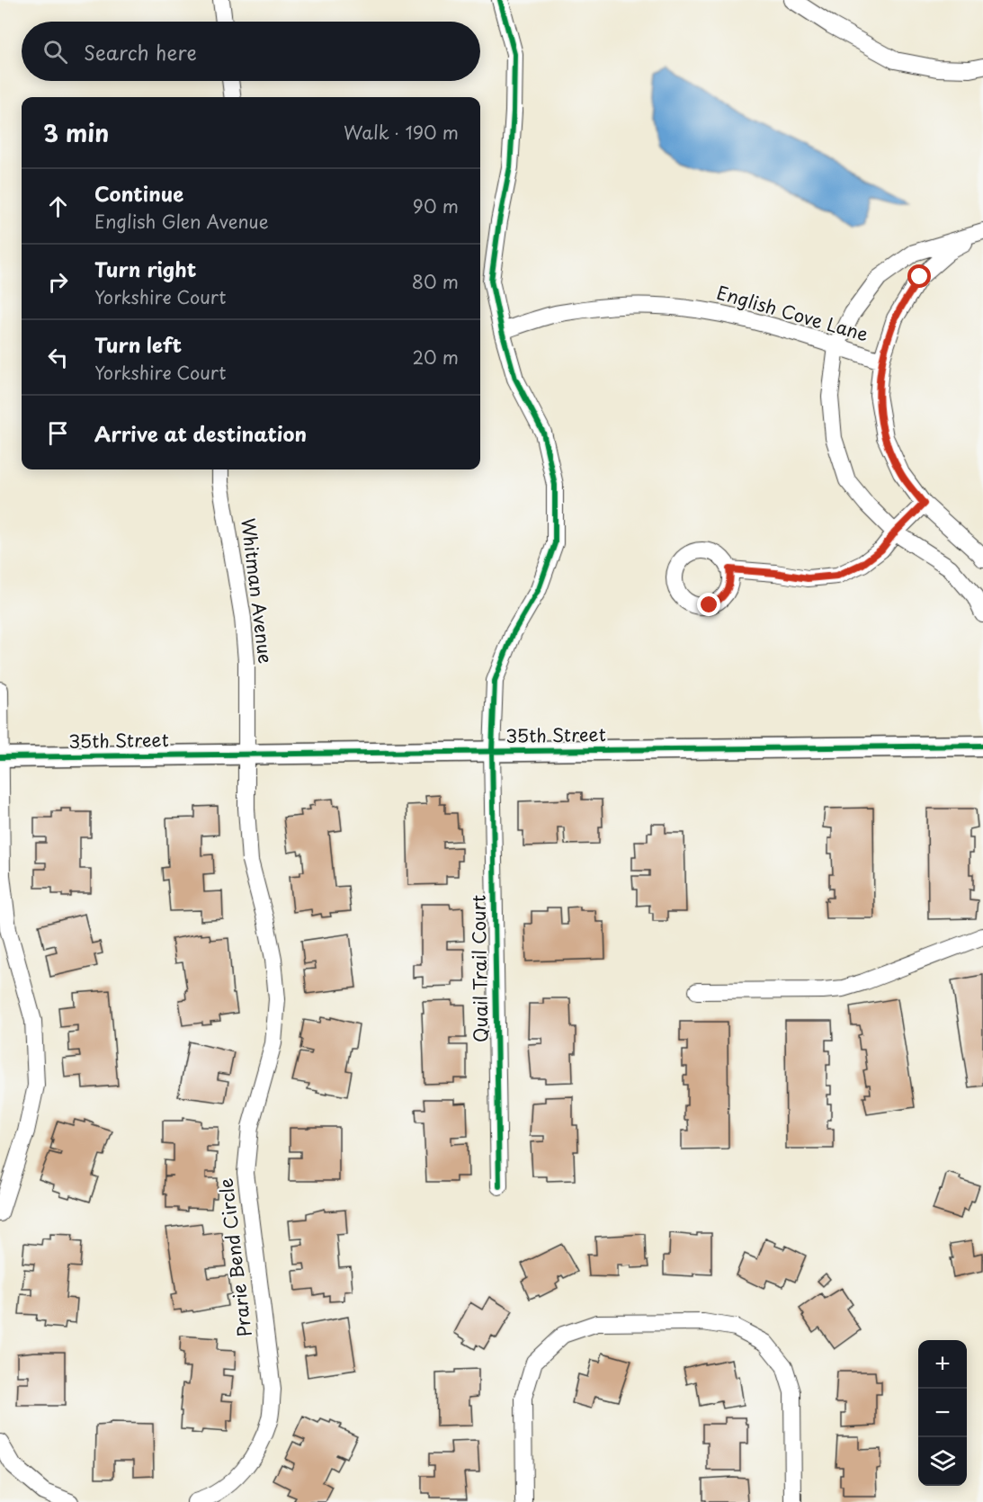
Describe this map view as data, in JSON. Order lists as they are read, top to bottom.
{
  "streets": {
    "street": [
      "English Cove Lane",
      "Whitman Avenue",
      "35th Street",
      "Quail Trail Court",
      "Prarie Bend Circle"
    ]
  },
  "crossings": [
    ["English Cove Lane", "Quail Trail Court"],
    ["Whitman Avenue", "35th Street"],
    ["Whitman Avenue", "Prarie Bend Circle"],
    ["35th Street", "Quail Trail Court"],
    ["35th Street", "Prarie Bend Circle"]
  ],
  "page": {
    "search": "Search here",
    "heading": ["3 min", "Walk · 190 m"],
    "list": [
      ["Continue", "English Glen Avenue", "90 m"],
      ["Turn right", "Yorkshire Court", "80 m"],
      ["Turn left", "Yorkshire Court", "20 m"],
      "Arrive at destination"
    ],
    "map_buttons": ["+", "−"]
  }
}
